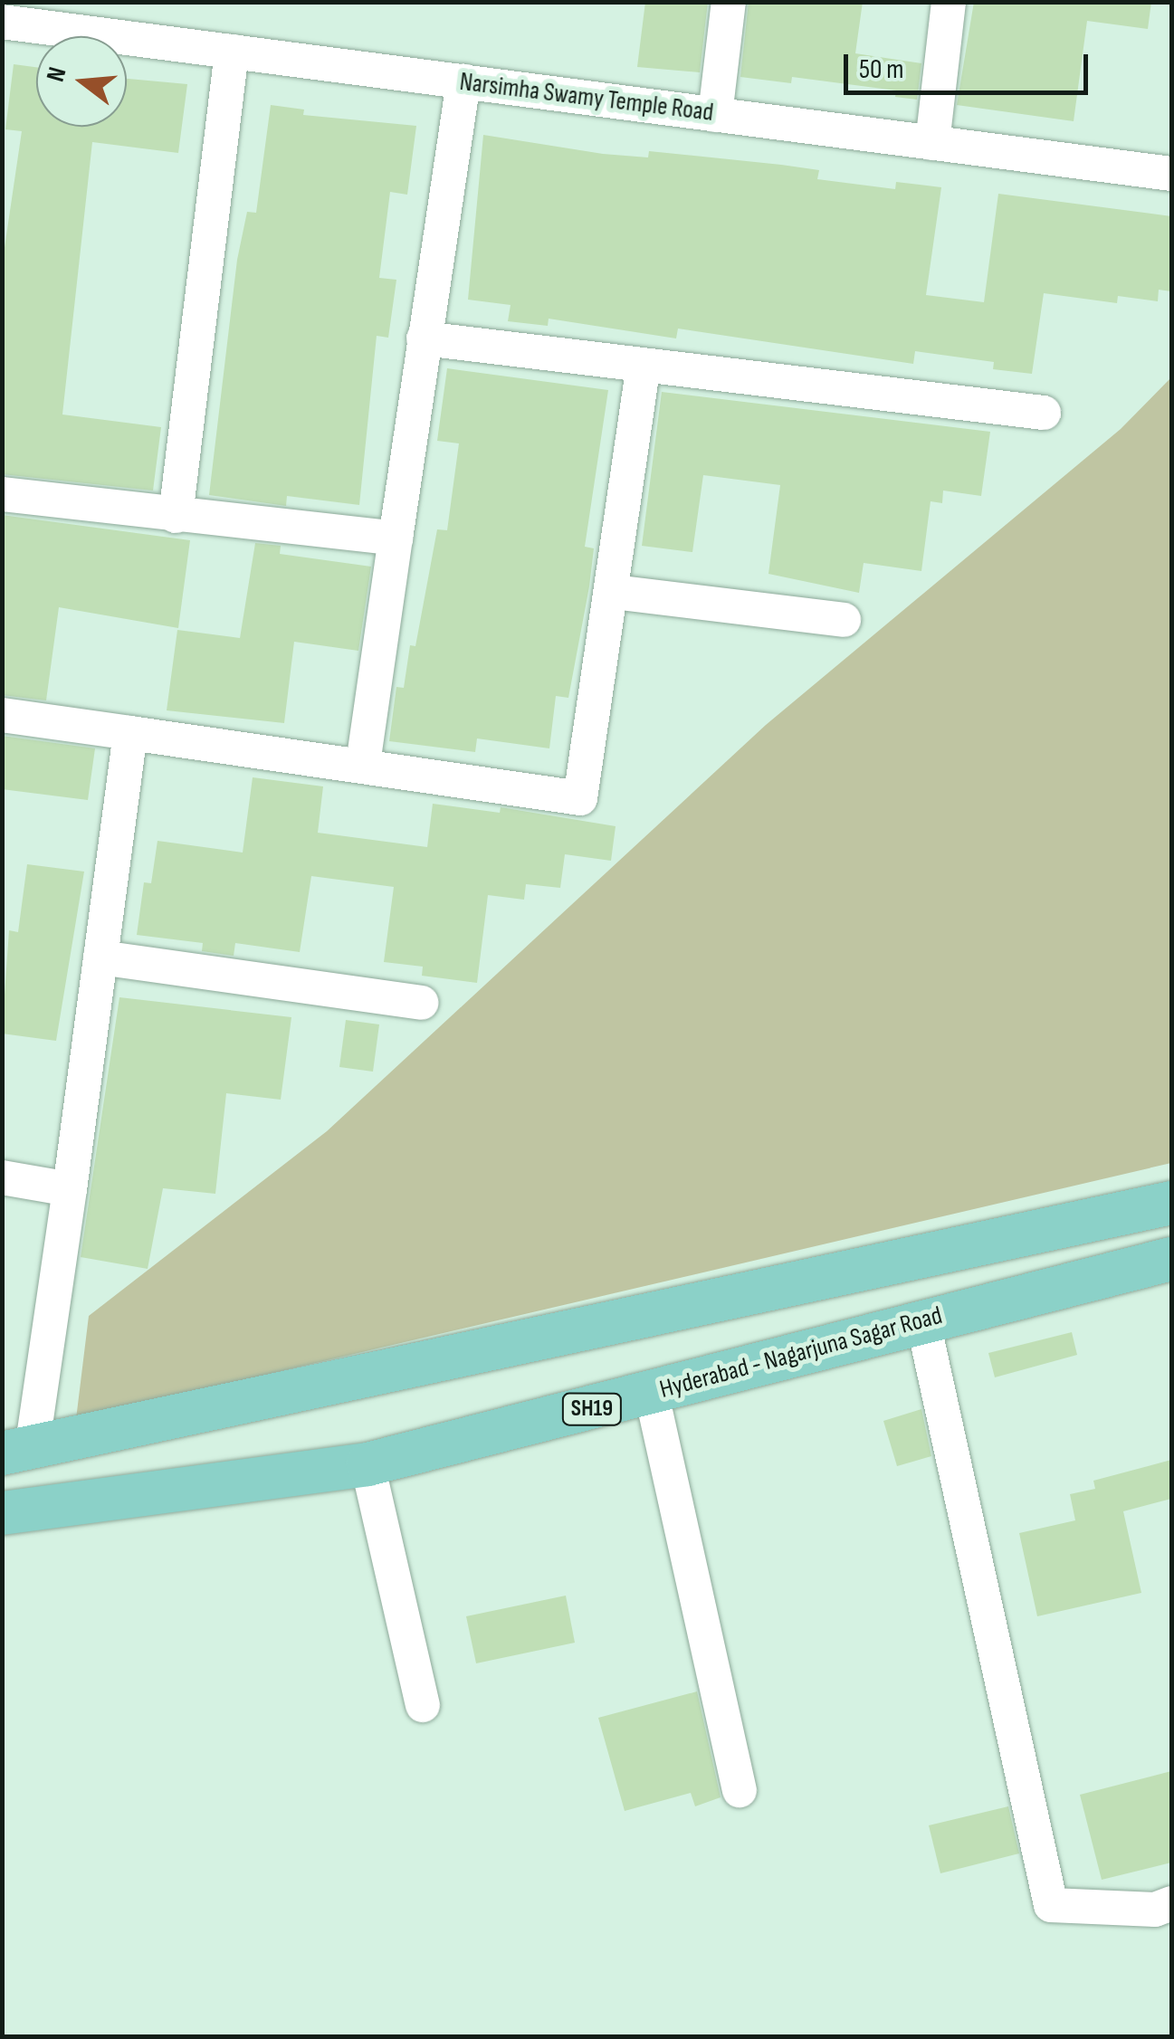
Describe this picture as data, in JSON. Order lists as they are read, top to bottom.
{
  "streets": {
    "main road": ["Hyderabad - Nagarjuna Sagar Road", "SH19"],
    "street": ["Narsimha Swamy Temple Road"]
  },
  "scale_bar": "50 m",
  "north": "left"
}
